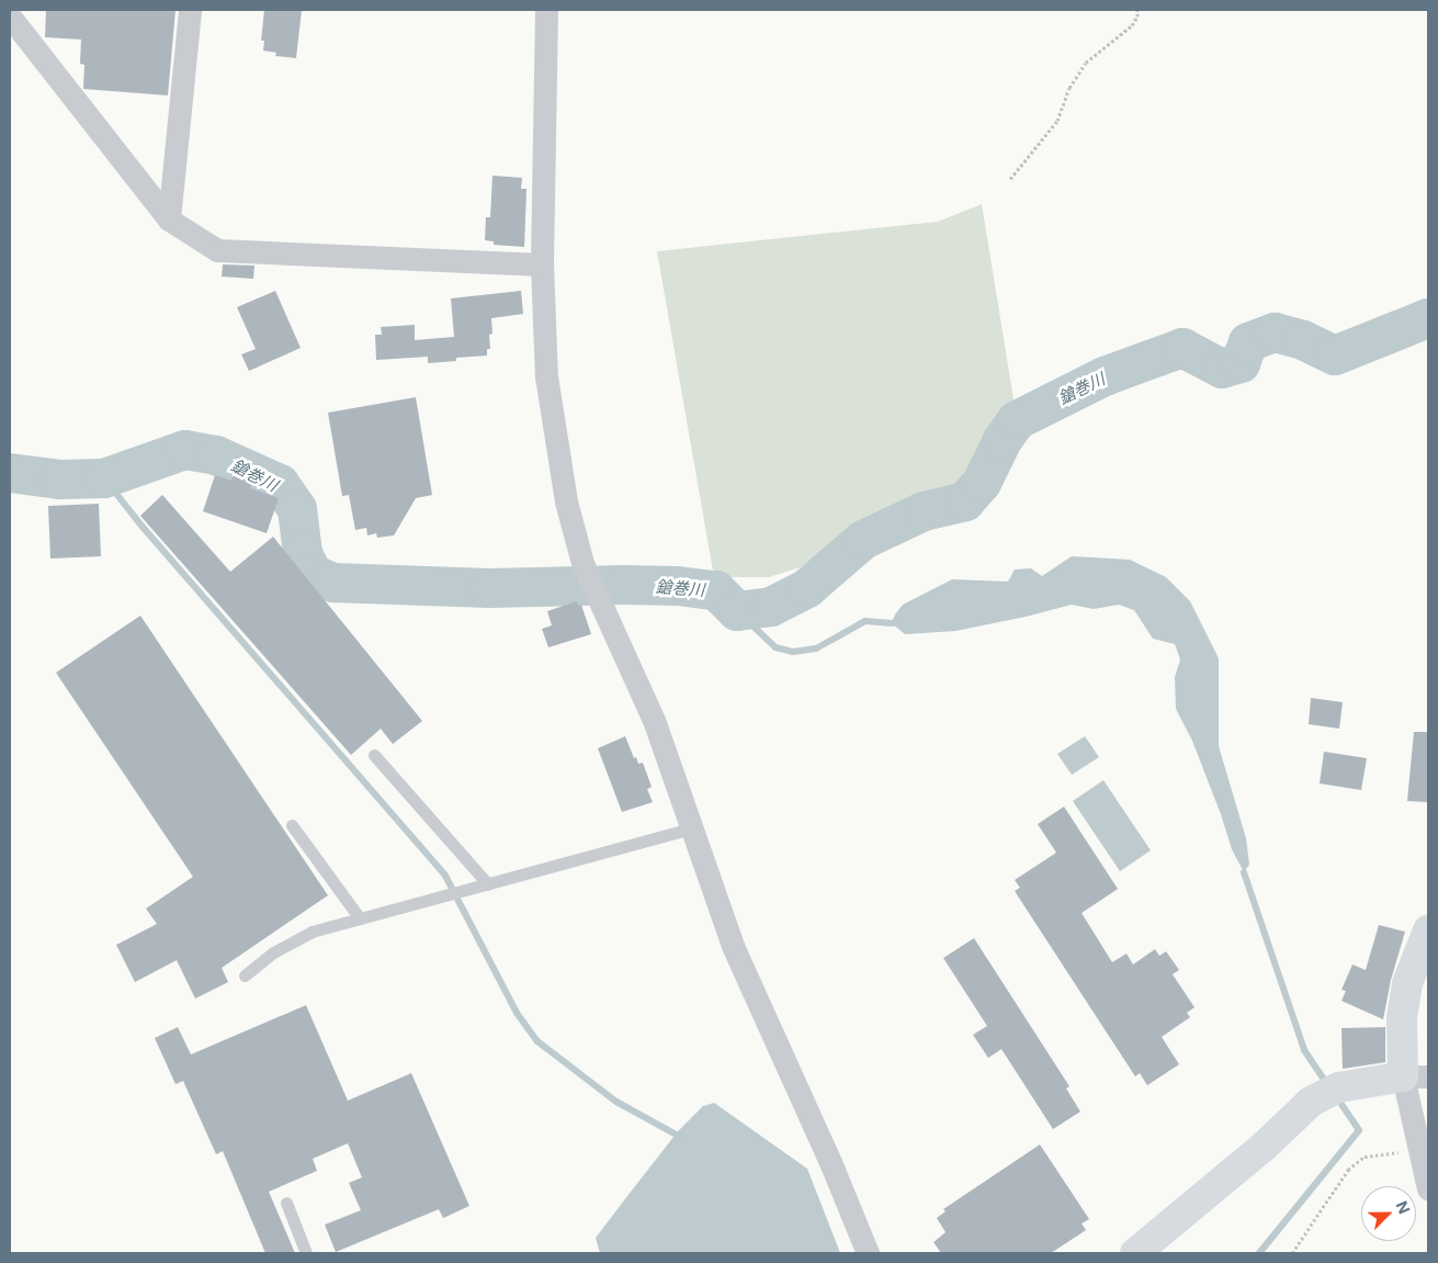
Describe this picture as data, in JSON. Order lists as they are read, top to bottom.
{
  "water": ["鎗巻川"],
  "north": "top right"
}
